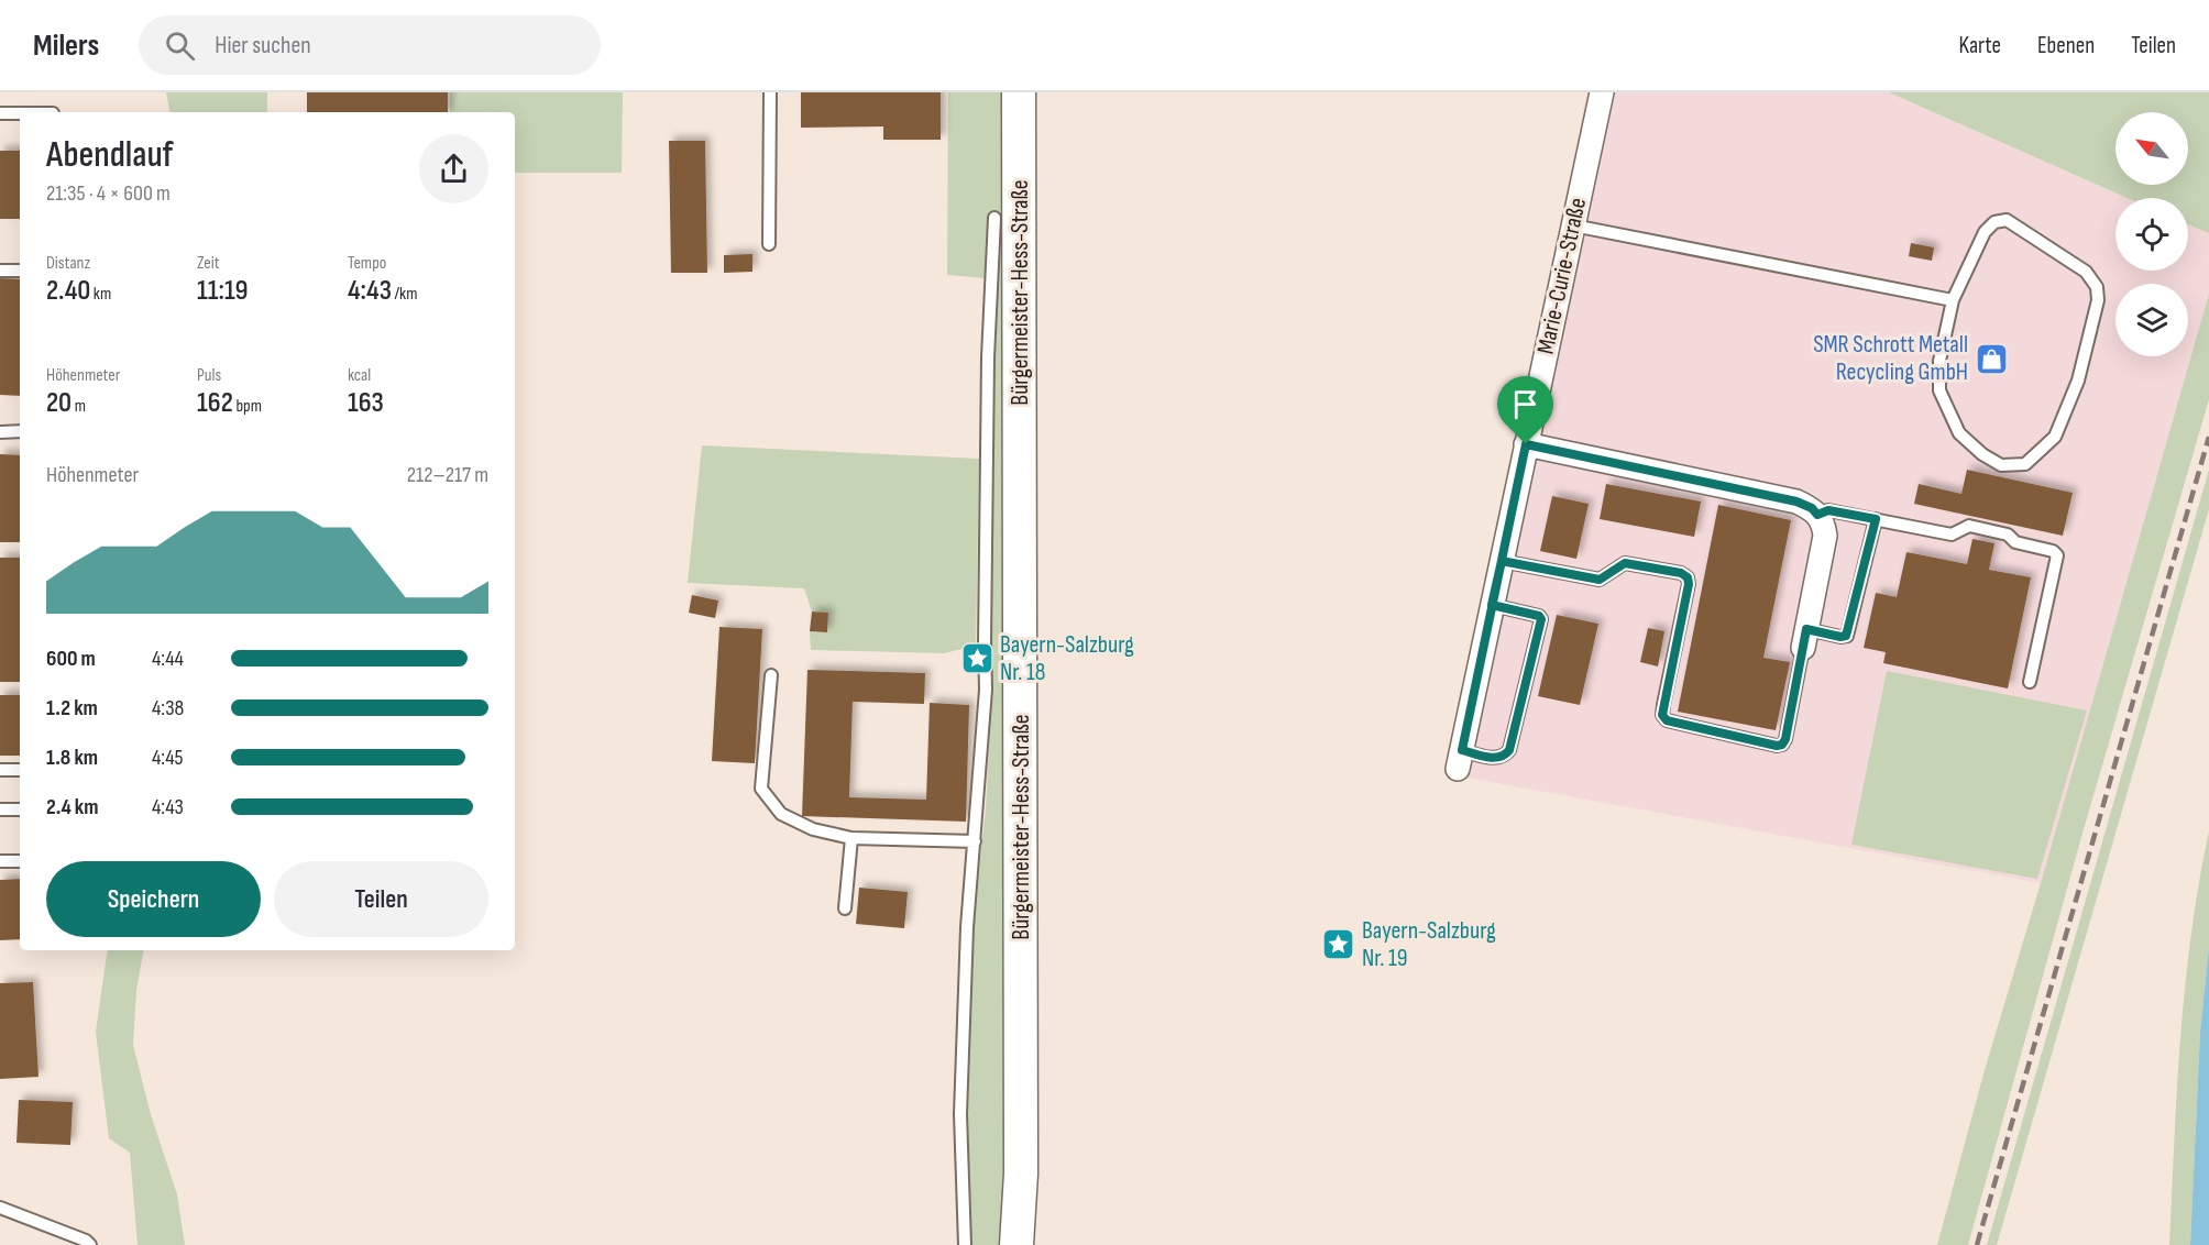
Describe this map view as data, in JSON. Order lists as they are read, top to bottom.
{
  "streets": {
    "main road": ["Bürgermeister-Hess-Straße"],
    "street": ["Marie-Curie-Straße"]
  },
  "places": {
    "shop": ["SMR Schrott Metall Recycling GmbH"],
    "place": ["Bayern-Salzburg Nr. 18", "Bayern-Salzburg Nr. 19"]
  },
  "north": "top left",
  "page": {
    "header": "Milers",
    "search": "Hier suchen",
    "nav": ["Karte", "Ebenen", "Teilen"],
    "heading": ["Abendlauf", "21:35 · 4 × 600 m"],
    "stats": [
      ["Distanz", "2.40 km"],
      ["Zeit", "11:19"],
      ["Tempo", "4:43 /km"],
      ["Höhenmeter", "20 m"],
      ["Puls", "162 bpm"],
      ["kcal", "163"]
    ],
    "chart": ["Höhenmeter", "212–217 m"],
    "list": [
      {
        "name": "600 m",
        "note": "4:44"
      },
      {
        "name": "1.2 km",
        "note": "4:38"
      },
      {
        "name": "1.8 km",
        "note": "4:45"
      },
      {
        "name": "2.4 km",
        "note": "4:43"
      }
    ],
    "buttons": ["Speichern", "Teilen"]
  }
}
